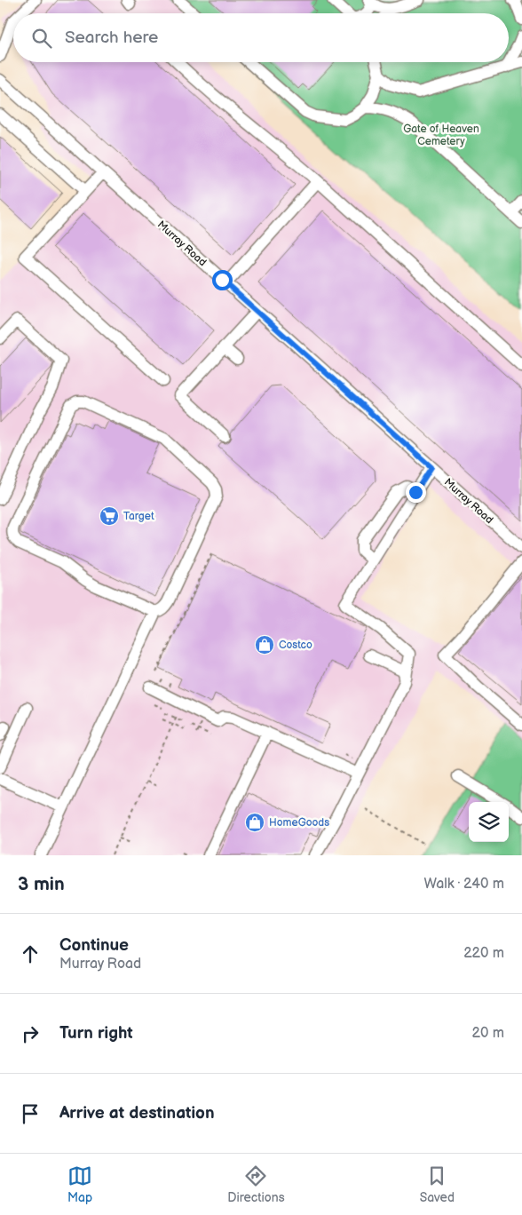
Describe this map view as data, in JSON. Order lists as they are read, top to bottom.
{
  "streets": {
    "street": ["Murray Road"]
  },
  "parks": ["Gate of Heaven Cemetery"],
  "places": {
    "supermarket": ["Target"],
    "shop": ["Costco", "HomeGoods"]
  },
  "page": {
    "search": "Search here",
    "heading": ["3 min", "Walk · 240 m"],
    "list": [
      ["Continue", "Murray Road", "220 m"],
      ["Turn right", "20 m"],
      "Arrive at destination"
    ],
    "nav": ["Map", "Directions", "Saved"]
  }
}
